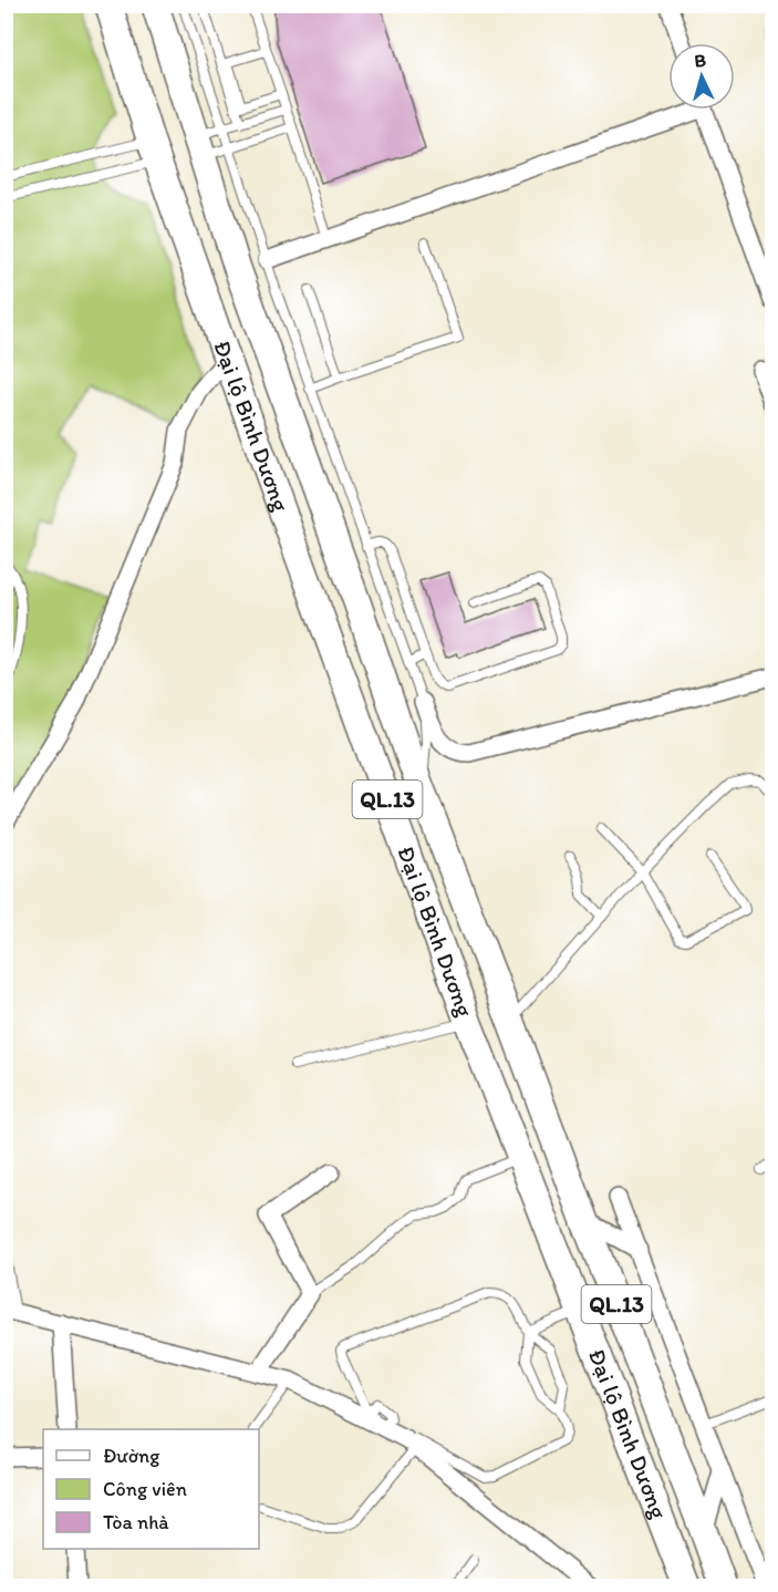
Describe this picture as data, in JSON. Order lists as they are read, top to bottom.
{
  "streets": {
    "highway": ["Đại lộ Bình Dương", "QL.13"]
  },
  "legend": ["Đường", "Công viên", "Tòa nhà"],
  "north": "top"
}
